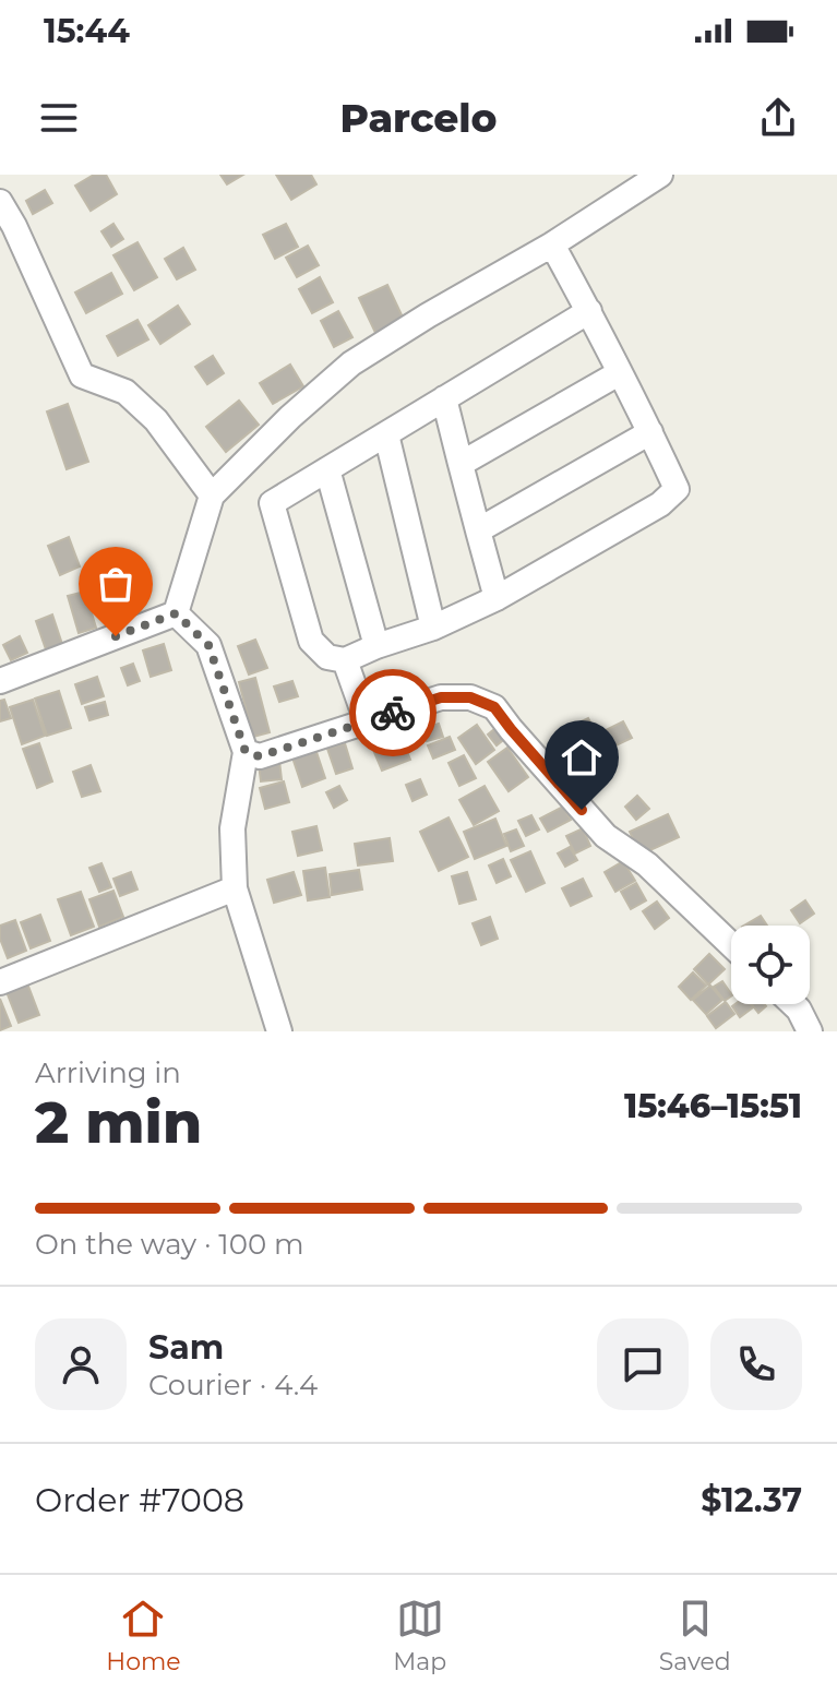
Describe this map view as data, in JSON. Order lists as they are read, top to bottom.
{
  "page": {
    "status": "15:44",
    "header": "Parcelo",
    "heading": ["2 min", "Arriving in", "15:46–15:51"],
    "panel": [
      "Sam",
      "Courier · 4.4",
      "Order #7008",
      "$12.37"
    ],
    "bar": "On the way · 100 m",
    "tabs": ["Home", "Map", "Saved"]
  }
}
